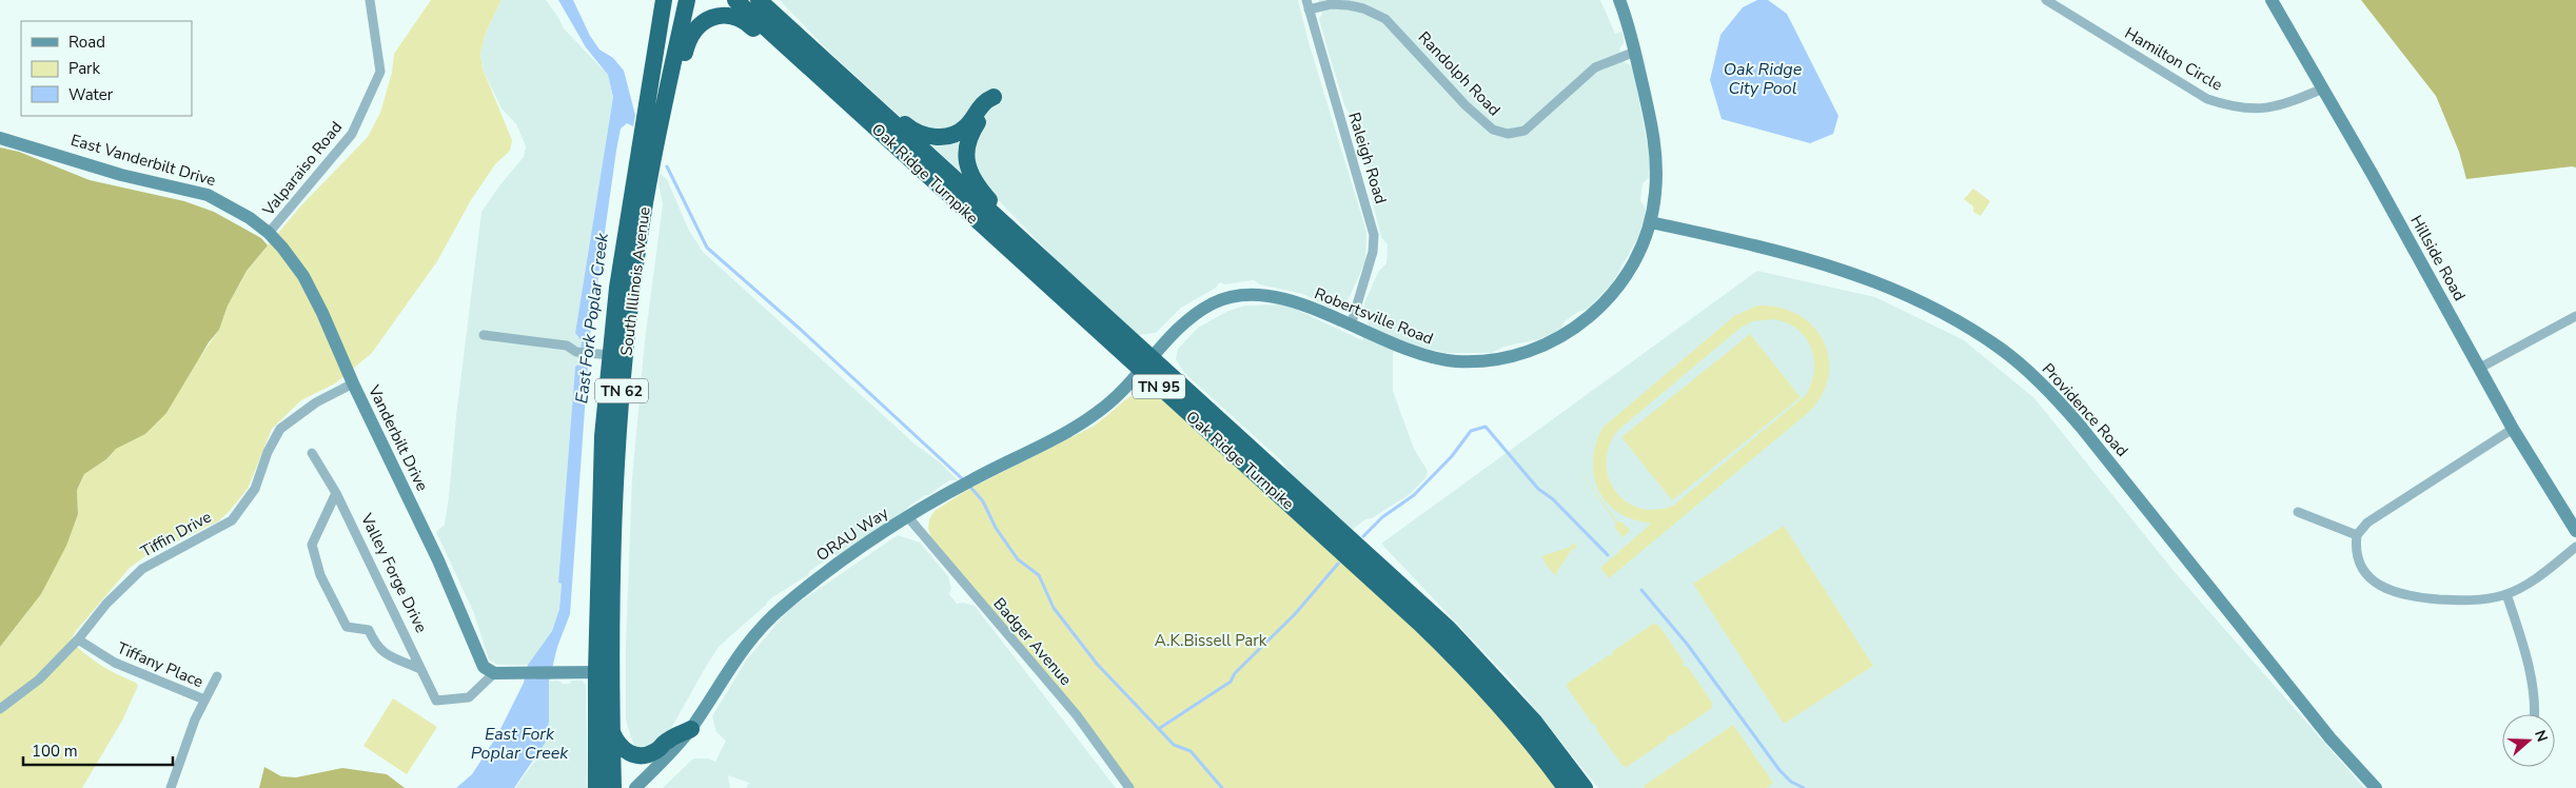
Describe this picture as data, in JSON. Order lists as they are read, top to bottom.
{
  "streets": {
    "highway": [
      "Oak Ridge Turnpike",
      "South Illinois Avenue",
      "TN 95",
      "TN 62"
    ],
    "street": [
      "Hamilton Circle",
      "Randolph Road",
      "Raleigh Road",
      "East Vanderbilt Drive",
      "Valparaiso Road",
      "Hillside Road",
      "Robertsville Road",
      "Providence Road",
      "Vanderbilt Drive",
      "Tiffin Drive",
      "ORAU Way",
      "Valley Forge Drive",
      "Badger Avenue",
      "Tiffany Place"
    ]
  },
  "crossings": [
    ["Hamilton Circle", "Hillside Road"],
    ["Randolph Road", "Raleigh Road"],
    ["Randolph Road", "Robertsville Road"],
    ["Raleigh Road", "Robertsville Road"],
    ["East Vanderbilt Drive", "Valparaiso Road"],
    ["East Vanderbilt Drive", "Vanderbilt Drive"],
    ["Valparaiso Road", "Vanderbilt Drive"],
    ["Oak Ridge Turnpike", "Robertsville Road"],
    ["Oak Ridge Turnpike", "ORAU Way"],
    ["Robertsville Road", "Providence Road"],
    ["Robertsville Road", "ORAU Way"],
    ["Vanderbilt Drive", "Tiffin Drive"],
    ["Vanderbilt Drive", "Valley Forge Drive"],
    ["Tiffin Drive", "Tiffany Place"],
    ["ORAU Way", "Badger Avenue"]
  ],
  "water": ["Oak Ridge City Pool", "East Fork Poplar Creek"],
  "parks": ["A.K.Bissell Park"],
  "legend": ["Road", "Park", "Water"],
  "scale_bar": "100 m",
  "north": "right"
}
